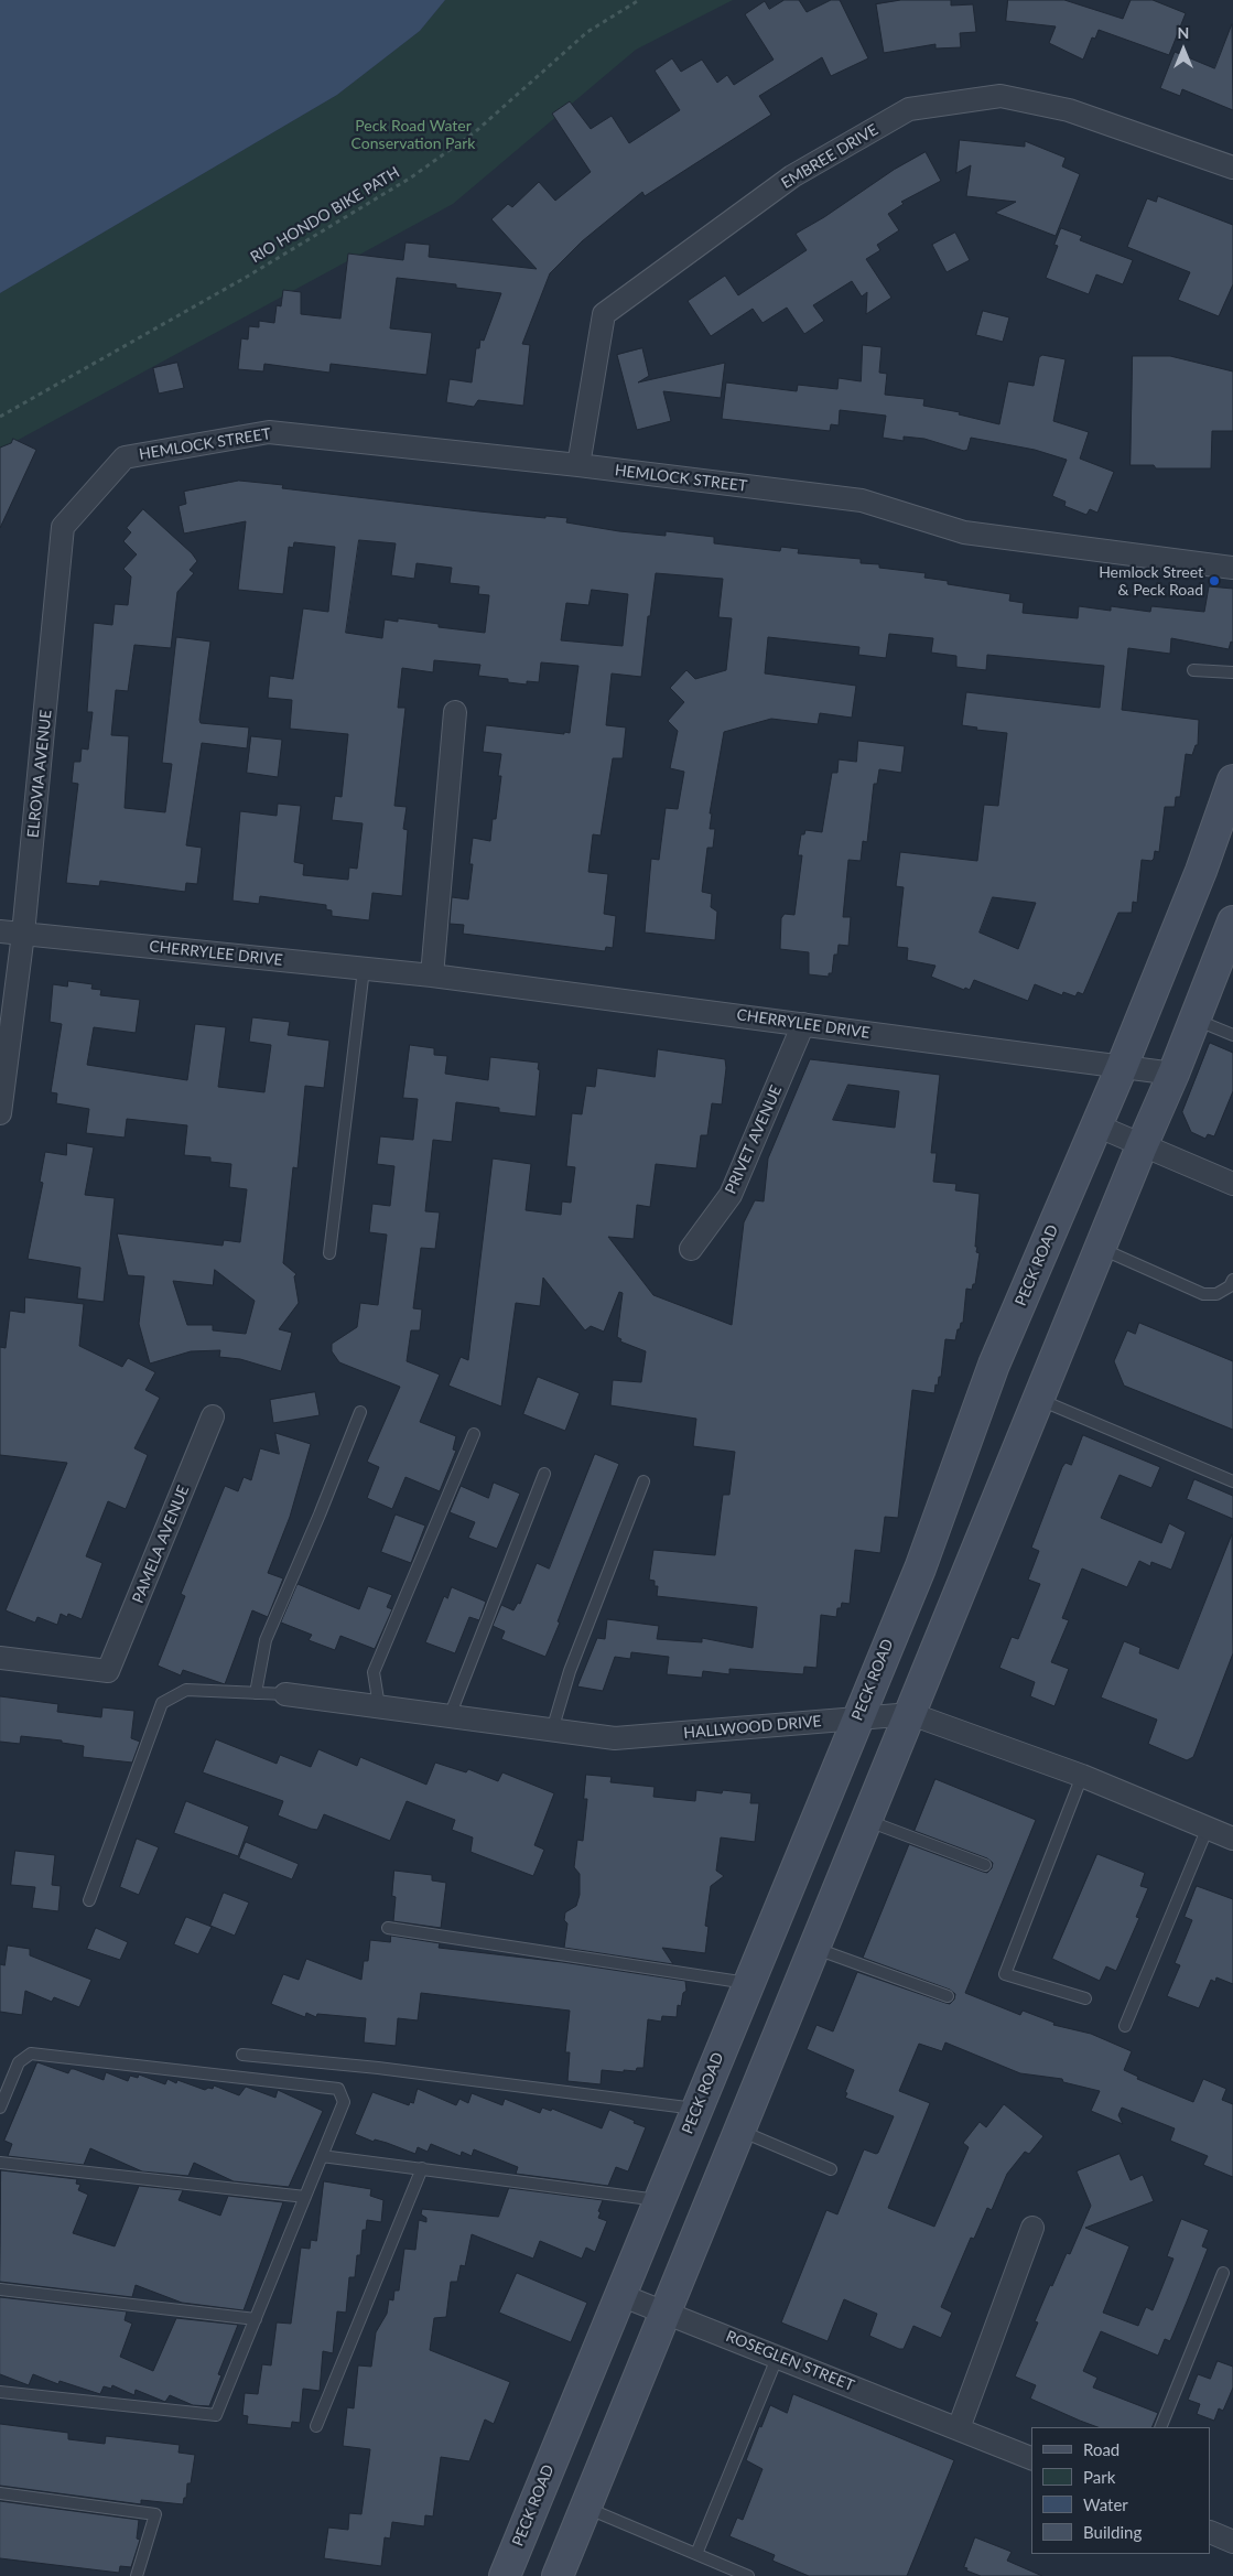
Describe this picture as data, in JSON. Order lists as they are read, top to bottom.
{
  "streets": {
    "main road": ["PECK ROAD"],
    "street": [
      "EMBREE DRIVE",
      "HEMLOCK STREET",
      "ELROVIA AVENUE",
      "CHERRYLEE DRIVE",
      "PRIVET AVENUE",
      "PAMELA AVENUE",
      "HALLWOOD DRIVE",
      "ROSEGLEN STREET"
    ],
    "path": ["RIO HONDO BIKE PATH"]
  },
  "crossings": [
    ["EMBREE DRIVE", "HEMLOCK STREET"],
    ["HEMLOCK STREET", "ELROVIA AVENUE"],
    ["ELROVIA AVENUE", "CHERRYLEE DRIVE"],
    ["CHERRYLEE DRIVE", "PRIVET AVENUE"],
    ["CHERRYLEE DRIVE", "PECK ROAD"],
    ["PECK ROAD", "HALLWOOD DRIVE"],
    ["PECK ROAD", "ROSEGLEN STREET"]
  ],
  "parks": ["Peck Road Water Conservation Park"],
  "places": ["Hemlock Street & Peck Road"],
  "legend": [
    "Road",
    "Park",
    "Water",
    "Building"
  ],
  "north": "top"
}
